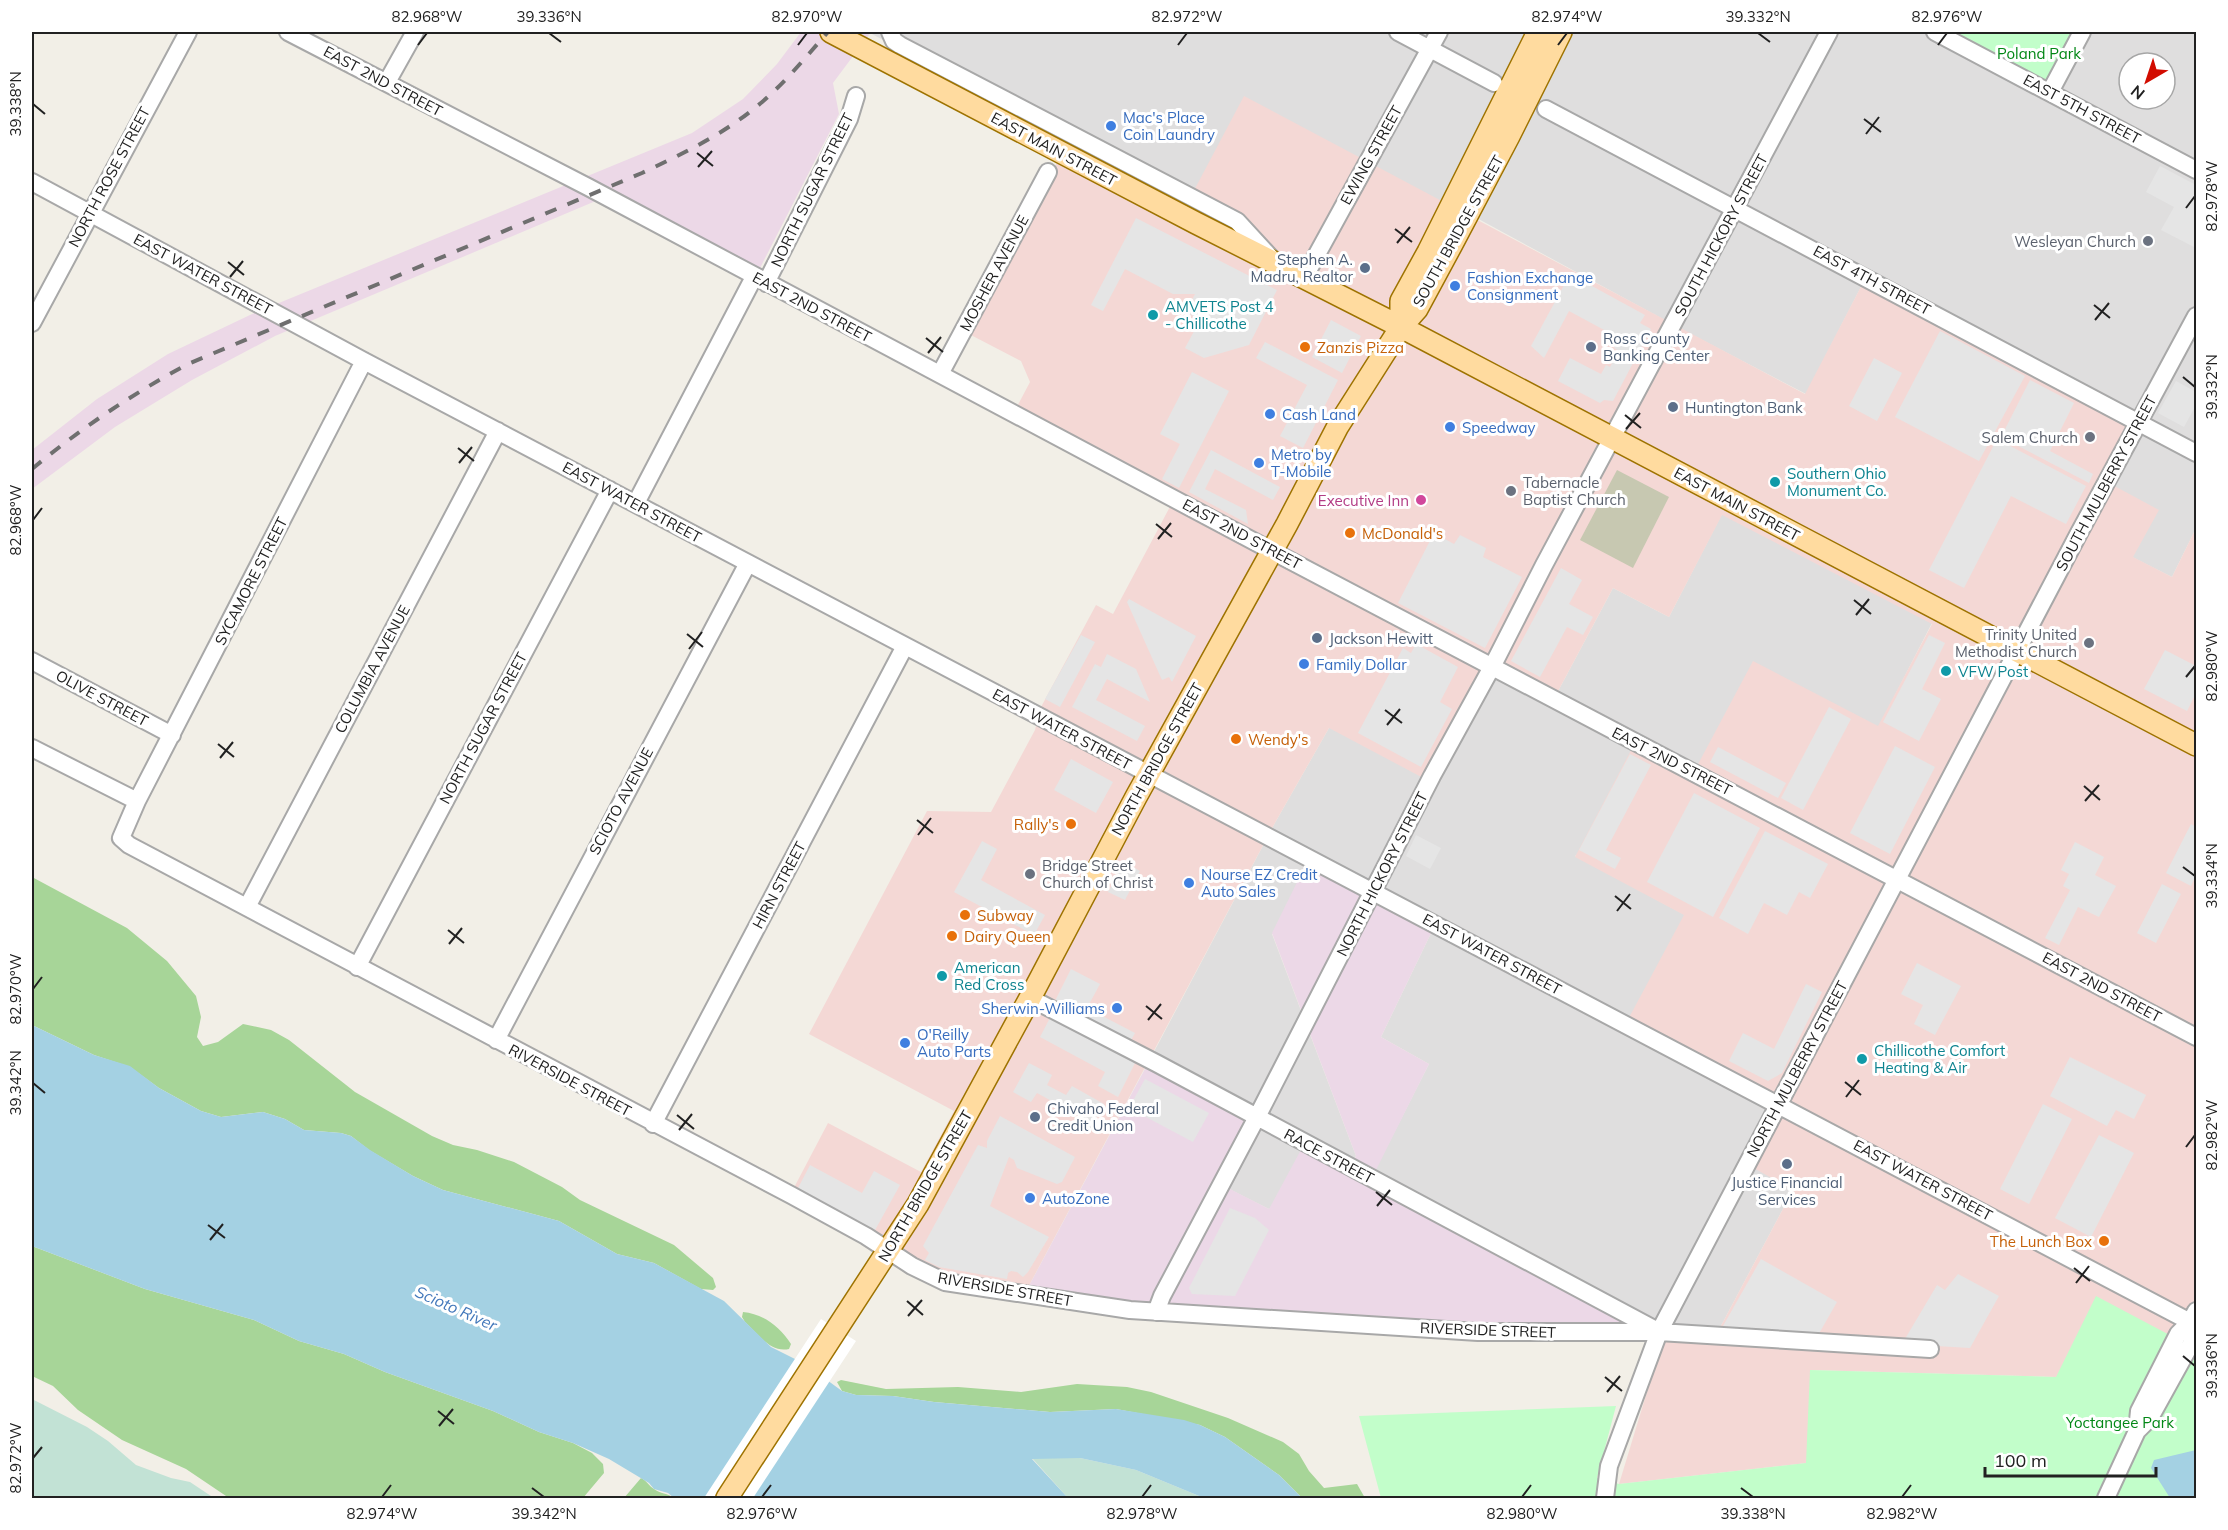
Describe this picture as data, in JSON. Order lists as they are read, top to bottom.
{
  "streets": {
    "main road": ["EAST MAIN STREET", "SOUTH BRIDGE STREET", "NORTH BRIDGE STREET"],
    "street": [
      "EAST 2ND STREET",
      "EAST 5TH STREET",
      "EWING STREET",
      "NORTH ROSE STREET",
      "NORTH SUGAR STREET",
      "SOUTH HICKORY STREET",
      "MOSHER AVENUE",
      "EAST WATER STREET",
      "EAST 4TH STREET",
      "SOUTH MULBERRY STREET",
      "SYCAMORE STREET",
      "COLUMBIA AVENUE",
      "OLIVE STREET",
      "SCIOTO AVENUE",
      "NORTH HICKORY STREET",
      "HIRN STREET",
      "NORTH MULBERRY STREET",
      "RIVERSIDE STREET",
      "RACE STREET"
    ]
  },
  "crossings": [
    ["EAST 2ND STREET", "NORTH SUGAR STREET"],
    ["EAST 2ND STREET", "MOSHER AVENUE"],
    ["EAST 2ND STREET", "NORTH BRIDGE STREET"],
    ["EAST 2ND STREET", "NORTH HICKORY STREET"],
    ["EAST 2ND STREET", "NORTH MULBERRY STREET"],
    ["EAST MAIN STREET", "EWING STREET"],
    ["EAST MAIN STREET", "SOUTH BRIDGE STREET"],
    ["EAST MAIN STREET", "SOUTH HICKORY STREET"],
    ["EAST MAIN STREET", "SOUTH MULBERRY STREET"],
    ["EAST MAIN STREET", "NORTH BRIDGE STREET"],
    ["EAST MAIN STREET", "NORTH HICKORY STREET"],
    ["EAST MAIN STREET", "NORTH MULBERRY STREET"],
    ["NORTH ROSE STREET", "EAST WATER STREET"],
    ["NORTH SUGAR STREET", "EAST WATER STREET"],
    ["NORTH SUGAR STREET", "RIVERSIDE STREET"],
    ["SOUTH BRIDGE STREET", "NORTH BRIDGE STREET"],
    ["SOUTH HICKORY STREET", "EAST 4TH STREET"],
    ["SOUTH HICKORY STREET", "NORTH HICKORY STREET"],
    ["EAST WATER STREET", "SYCAMORE STREET"],
    ["EAST WATER STREET", "COLUMBIA AVENUE"],
    ["EAST WATER STREET", "NORTH BRIDGE STREET"],
    ["EAST WATER STREET", "SCIOTO AVENUE"],
    ["EAST WATER STREET", "NORTH HICKORY STREET"],
    ["EAST WATER STREET", "HIRN STREET"],
    ["EAST WATER STREET", "NORTH MULBERRY STREET"],
    ["EAST 4TH STREET", "SOUTH MULBERRY STREET"],
    ["SOUTH MULBERRY STREET", "NORTH MULBERRY STREET"],
    ["SYCAMORE STREET", "OLIVE STREET"],
    ["SYCAMORE STREET", "RIVERSIDE STREET"],
    ["COLUMBIA AVENUE", "RIVERSIDE STREET"],
    ["NORTH BRIDGE STREET", "RIVERSIDE STREET"],
    ["NORTH BRIDGE STREET", "RACE STREET"],
    ["SCIOTO AVENUE", "RIVERSIDE STREET"],
    ["NORTH HICKORY STREET", "RIVERSIDE STREET"],
    ["NORTH HICKORY STREET", "RACE STREET"],
    ["HIRN STREET", "RIVERSIDE STREET"],
    ["NORTH MULBERRY STREET", "RIVERSIDE STREET"],
    ["NORTH MULBERRY STREET", "RACE STREET"],
    ["RIVERSIDE STREET", "RACE STREET"]
  ],
  "water": ["Scioto River"],
  "parks": ["Poland Park", "Yoctangee Park"],
  "places": [
    "Mac's Place Coin Laundry",
    "Wesleyan Church",
    "Stephen A. Madru, Realtor",
    "Fashion Exchange Consignment",
    "AMVETS Post 4 - Chillicothe",
    "Zanzis Pizza",
    "Ross County Banking Center",
    "Huntington Bank",
    "Cash Land",
    "Speedway",
    "Salem Church",
    "Metro by T-Mobile",
    "Southern Ohio Monument Co.",
    "Tabernacle Baptist Church",
    "Executive Inn",
    "McDonald's",
    "Jackson Hewitt",
    "Trinity United Methodist Church",
    "Family Dollar",
    "VFW Post",
    "Wendy's",
    "Rally's",
    "Bridge Street Church of Christ",
    "Nourse EZ Credit Auto Sales",
    "Subway",
    "Dairy Queen",
    "American Red Cross",
    "Sherwin-Williams",
    "O'Reilly Auto Parts",
    "Chillicothe Comfort Heating & Air",
    "Chivaho Federal Credit Union",
    "Justice Financial Services",
    "AutoZone",
    "The Lunch Box"
  ],
  "scale_bar": "100 m",
  "north": "bottom left",
  "coordinates": [
    "82.968°W",
    "39.336°N",
    "82.970°W",
    "82.972°W",
    "82.974°W",
    "39.332°N",
    "82.976°W",
    "39.338°N",
    "82.978°W",
    "82.980°W",
    "39.334°N",
    "39.342°N",
    "82.982°W"
  ]
}
